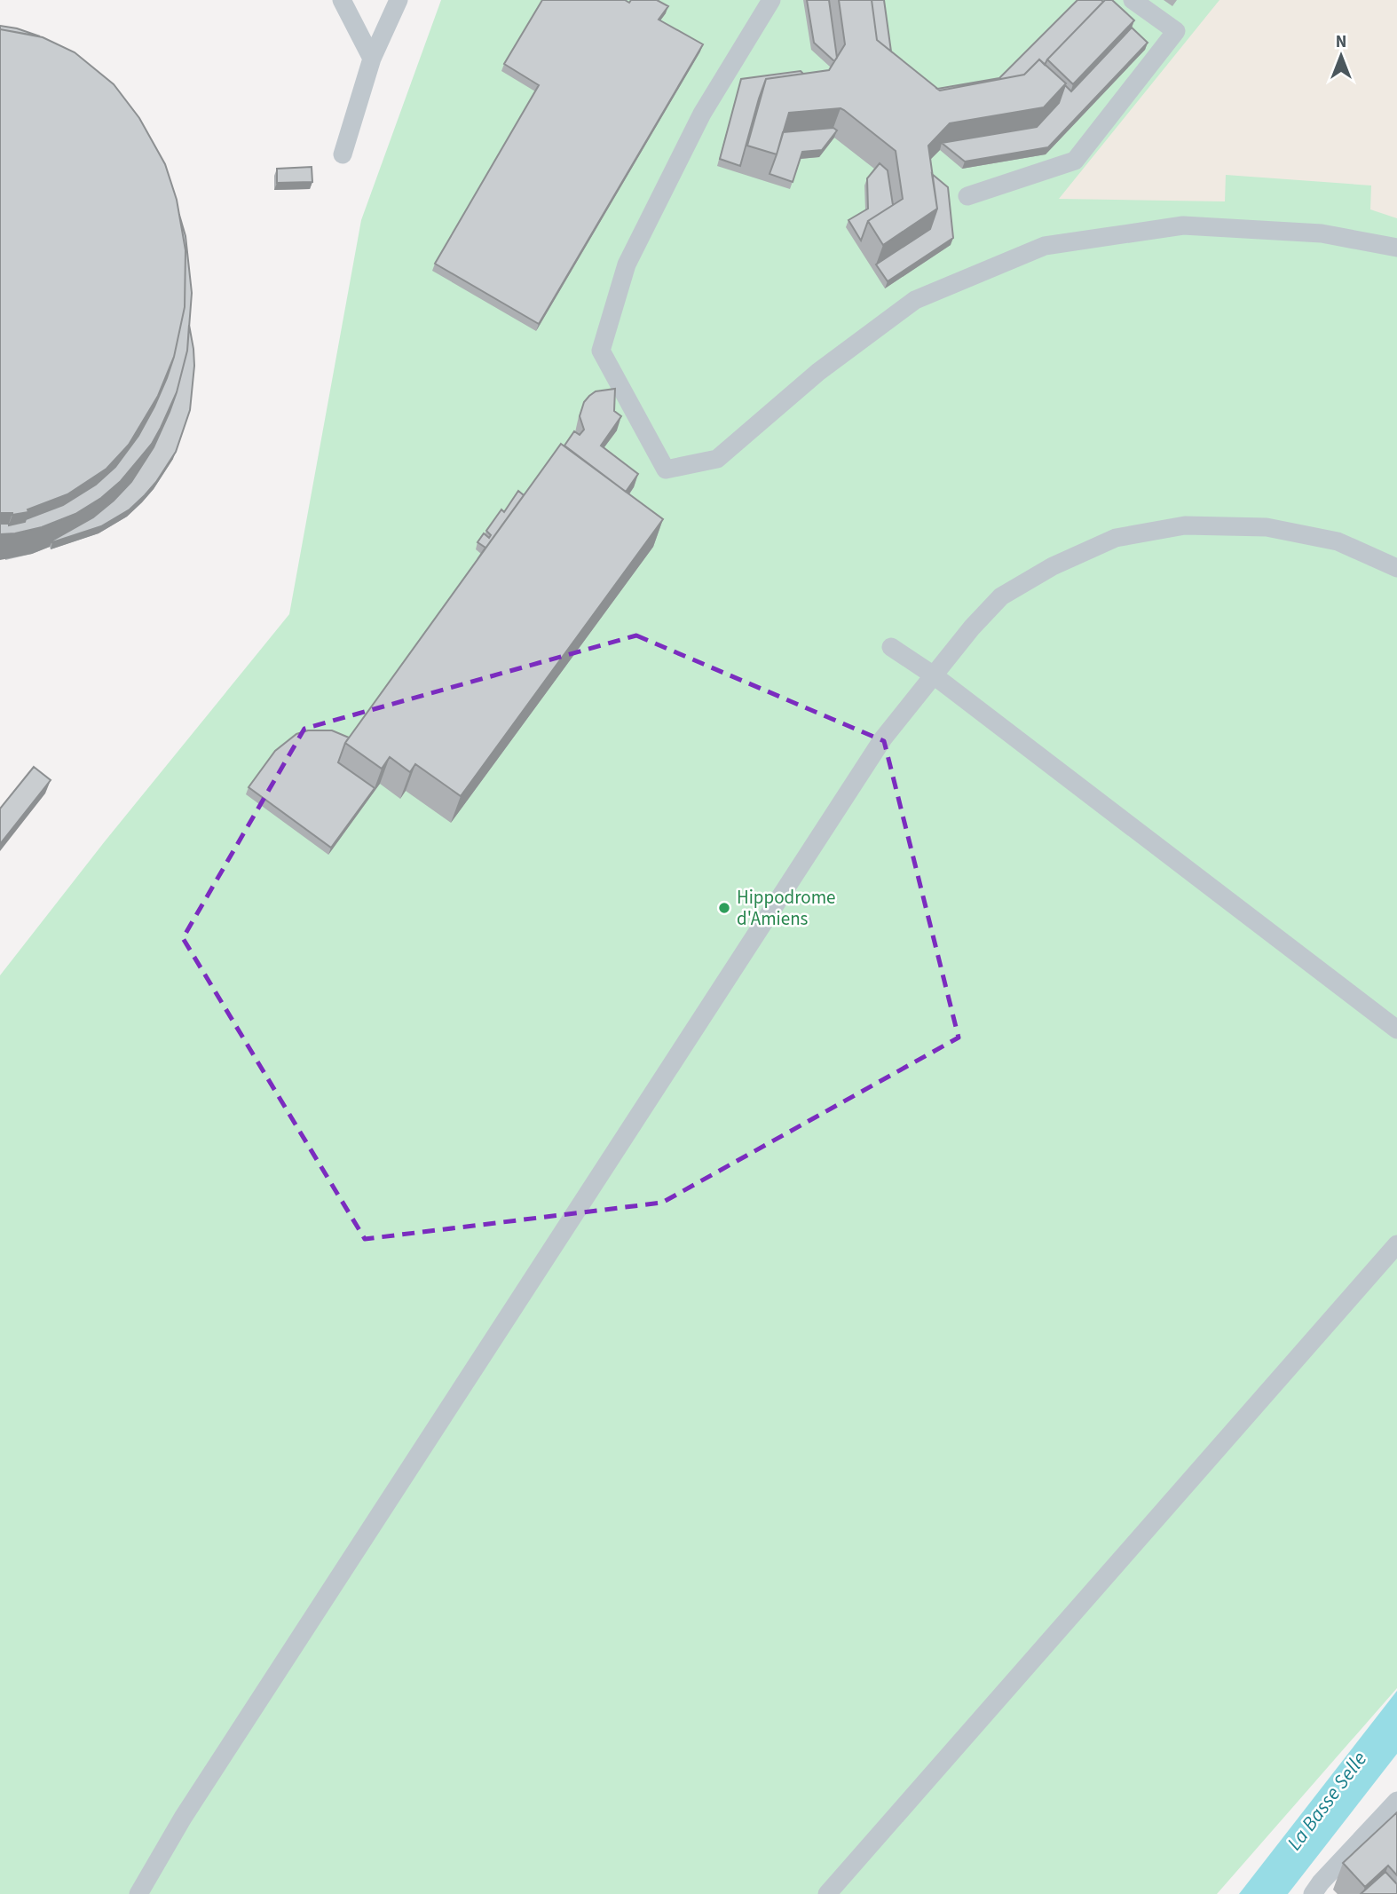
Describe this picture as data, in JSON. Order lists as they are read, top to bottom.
{
  "water": ["La Basse Selle"],
  "places": ["Hippodrome d'Amiens"],
  "north": "top"
}
